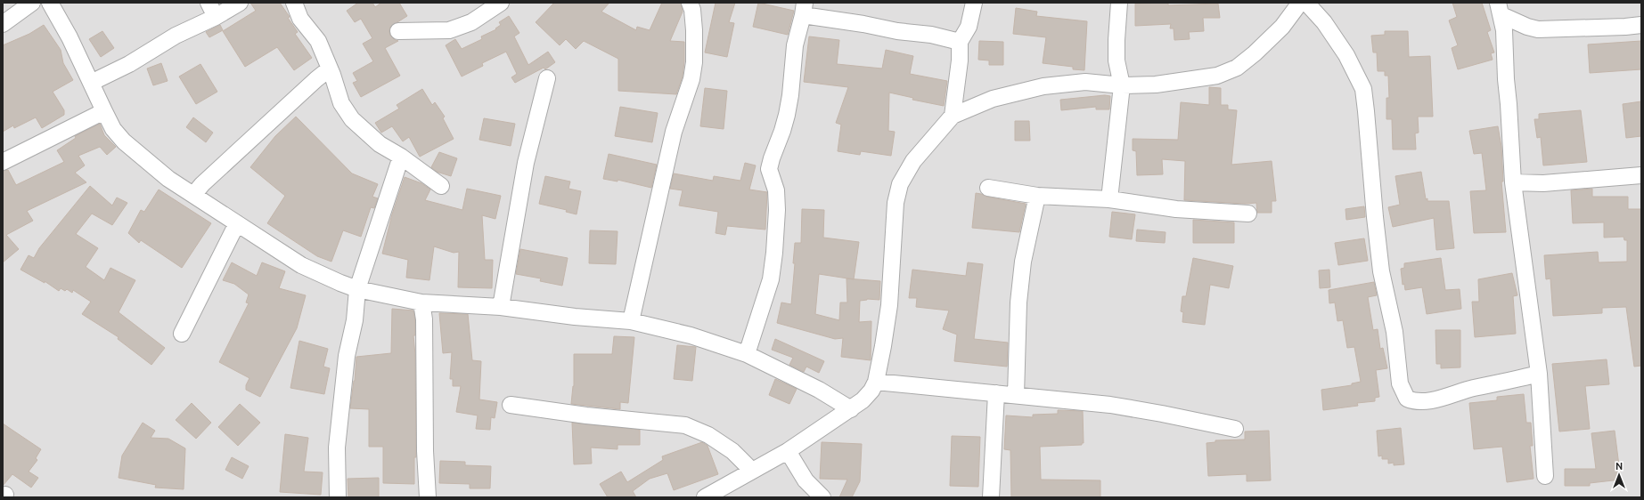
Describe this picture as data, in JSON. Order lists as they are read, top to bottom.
{
  "north": "top"
}
